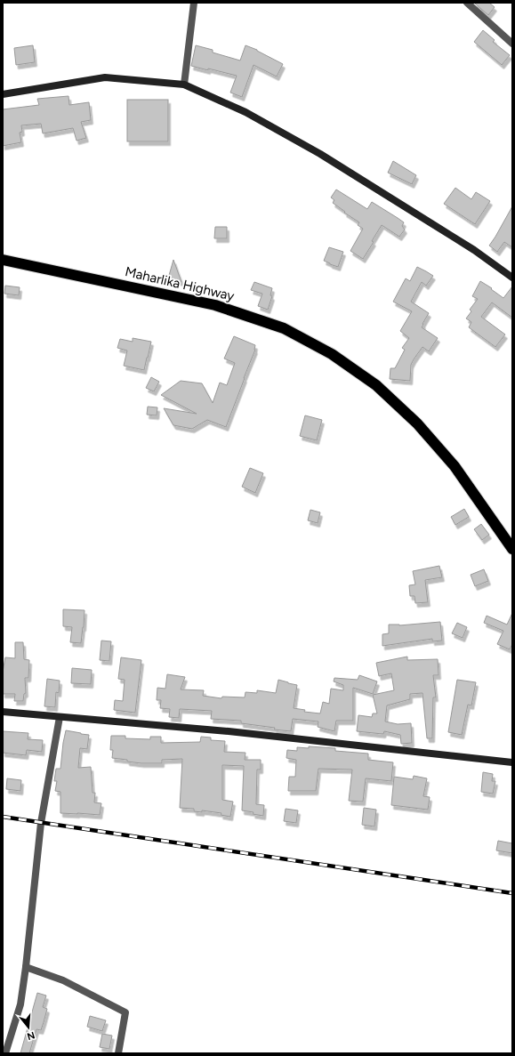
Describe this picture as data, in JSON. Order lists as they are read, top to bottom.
{
  "streets": {
    "highway": ["Maharlika Highway"]
  },
  "north": "bottom"
}
